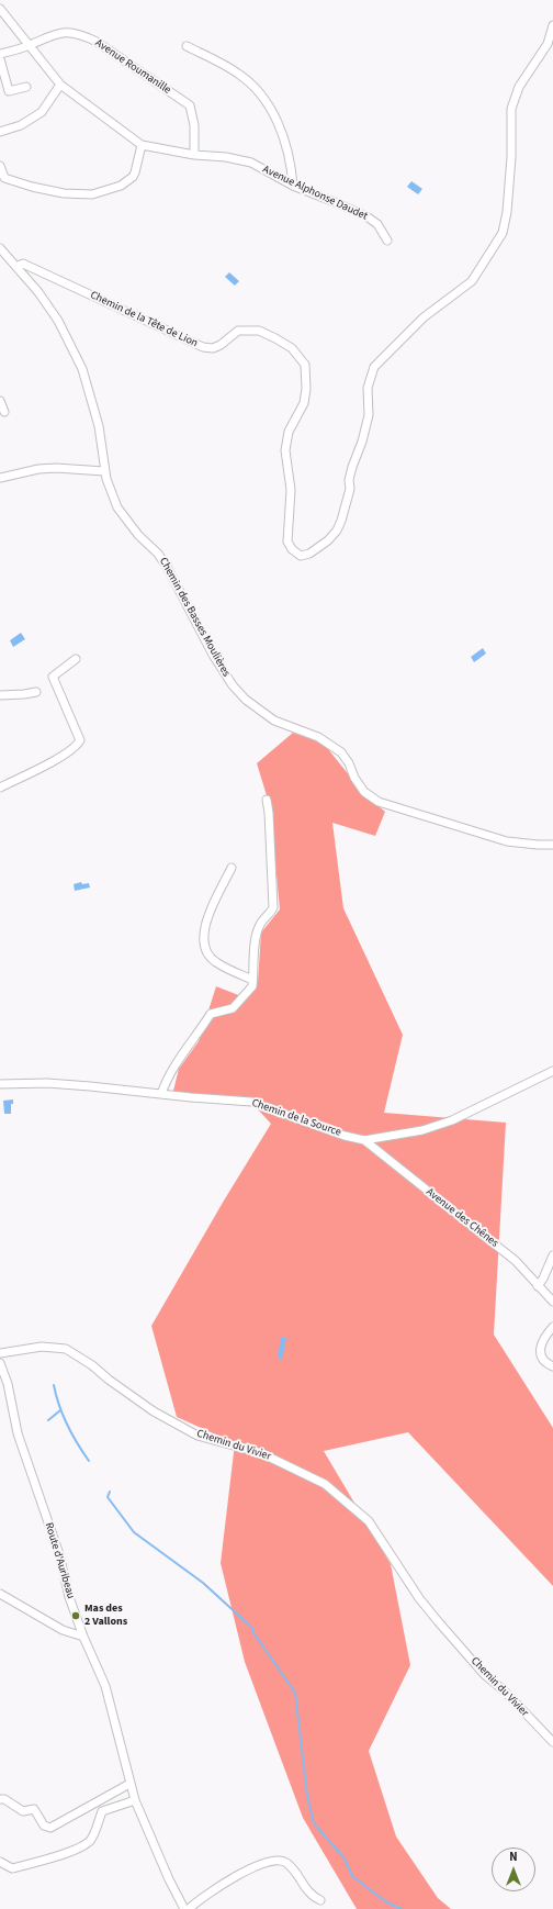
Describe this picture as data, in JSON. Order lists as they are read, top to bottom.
{
  "streets": {
    "street": [
      "Avenue Roumanille",
      "Avenue Alphonse Daudet",
      "Chemin de la Tête de Lion",
      "Chemin des Basses Moulières",
      "Chemin de la Source",
      "Avenue des Chênes",
      "Chemin du Vivier",
      "Route d'Auribeau"
    ]
  },
  "crossings": [
    ["Avenue Roumanille", "Avenue Alphonse Daudet"],
    ["Chemin de la Tête de Lion", "Chemin des Basses Moulières"],
    ["Chemin de la Source", "Avenue des Chênes"]
  ],
  "places": ["Mas des 2 Vallons"],
  "north": "top"
}
